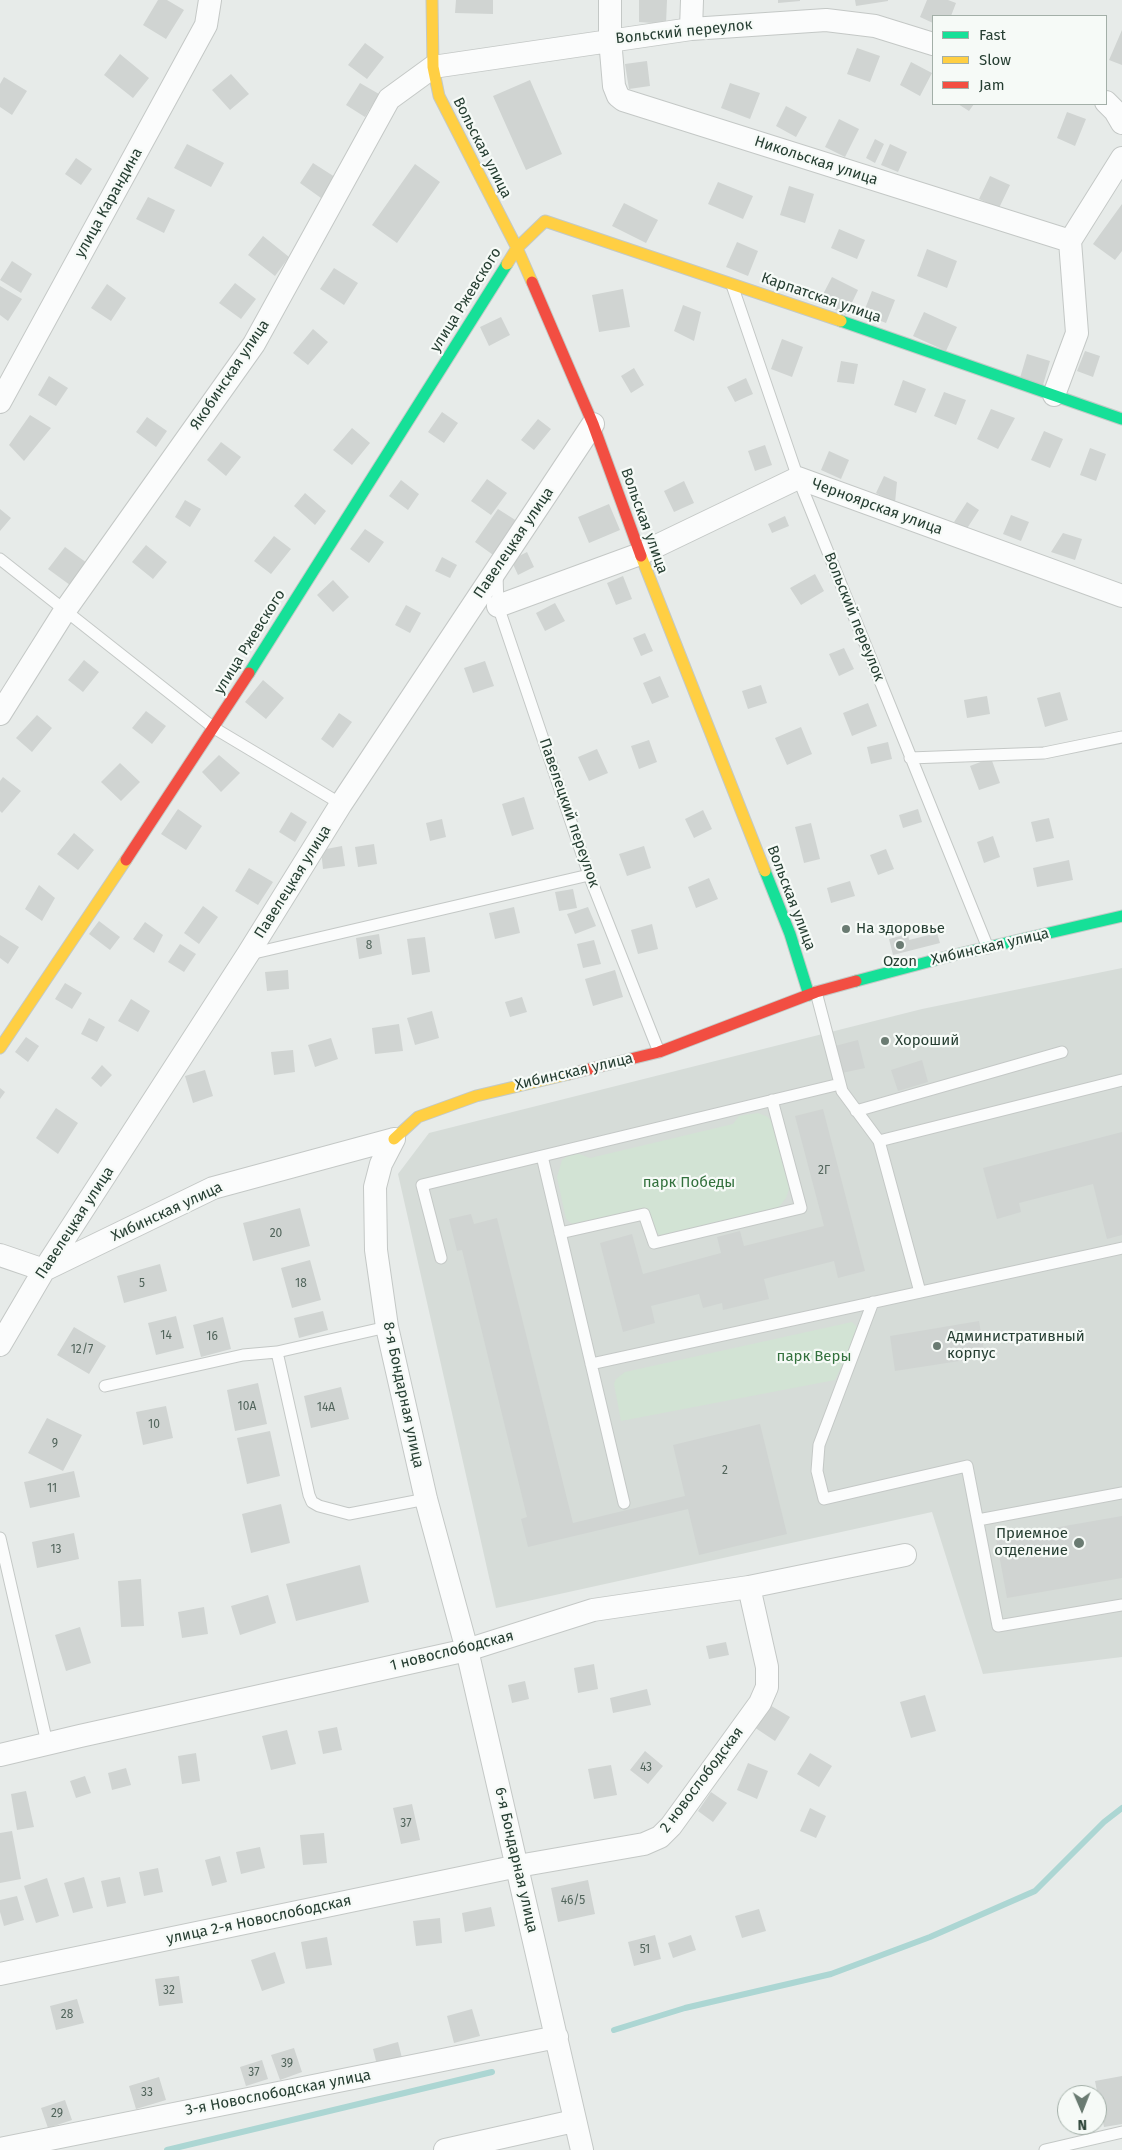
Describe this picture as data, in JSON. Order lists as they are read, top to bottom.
{
  "streets": {
    "street": [
      "Вольский переулок",
      "Вольская улица",
      "Никольская улица",
      "улица Карандина",
      "Карпатская улица",
      "улица Ржевского",
      "Якобинская улица",
      "Черноярская улица",
      "Павелецкая улица",
      "Хибинская улица",
      "8-я Бондарная улица",
      "1 новослободская",
      "2 новослободская",
      "6-я Бондарная улица",
      "улица 2-я Новослободская",
      "3-я Новослободская улица"
    ],
    "lane": ["Павелецкий переулок"]
  },
  "crossings": [
    ["Вольский переулок", "Вольская улица"],
    ["Вольский переулок", "Никольская улица"],
    ["Вольский переулок", "Карпатская улица"],
    ["Вольский переулок", "Якобинская улица"],
    ["Вольский переулок", "Черноярская улица"],
    ["Вольский переулок", "Хибинская улица"],
    ["Вольская улица", "Карпатская улица"],
    ["Вольская улица", "улица Ржевского"],
    ["Вольская улица", "Якобинская улица"],
    ["Вольская улица", "Черноярская улица"],
    ["Вольская улица", "Павелецкая улица"],
    ["Вольская улица", "Хибинская улица"],
    ["Карпатская улица", "улица Ржевского"],
    ["Черноярская улица", "Павелецкий переулок"],
    ["Павелецкая улица", "Павелецкий переулок"],
    ["Павелецкая улица", "Хибинская улица"],
    ["Павелецкий переулок", "Хибинская улица"],
    ["Хибинская улица", "8-я Бондарная улица"],
    ["8-я Бондарная улица", "1 новослободская"],
    ["8-я Бондарная улица", "6-я Бондарная улица"],
    ["1 новослободская", "2 новослободская"],
    ["1 новослободская", "6-я Бондарная улица"],
    ["2 новослободская", "6-я Бондарная улица"],
    ["2 новослободская", "улица 2-я Новослободская"],
    ["6-я Бондарная улица", "улица 2-я Новослободская"],
    ["6-я Бондарная улица", "3-я Новослободская улица"]
  ],
  "parks": ["парк Победы", "парк Веры"],
  "places": [
    "На здоровье",
    "Ozon",
    "Хороший",
    "Административный корпус",
    "Приемное отделение"
  ],
  "house_numbers": [
    "8",
    "2Г",
    "20",
    "5",
    "18",
    "14",
    "16",
    "12/7",
    "10А",
    "14А",
    "10",
    "9",
    "2",
    "11",
    "13",
    "43",
    "37",
    "46/5",
    "51",
    "32",
    "28",
    "39",
    "37",
    "33",
    "29"
  ],
  "legend": ["Fast", "Slow", "Jam"],
  "north": "bottom"
}
